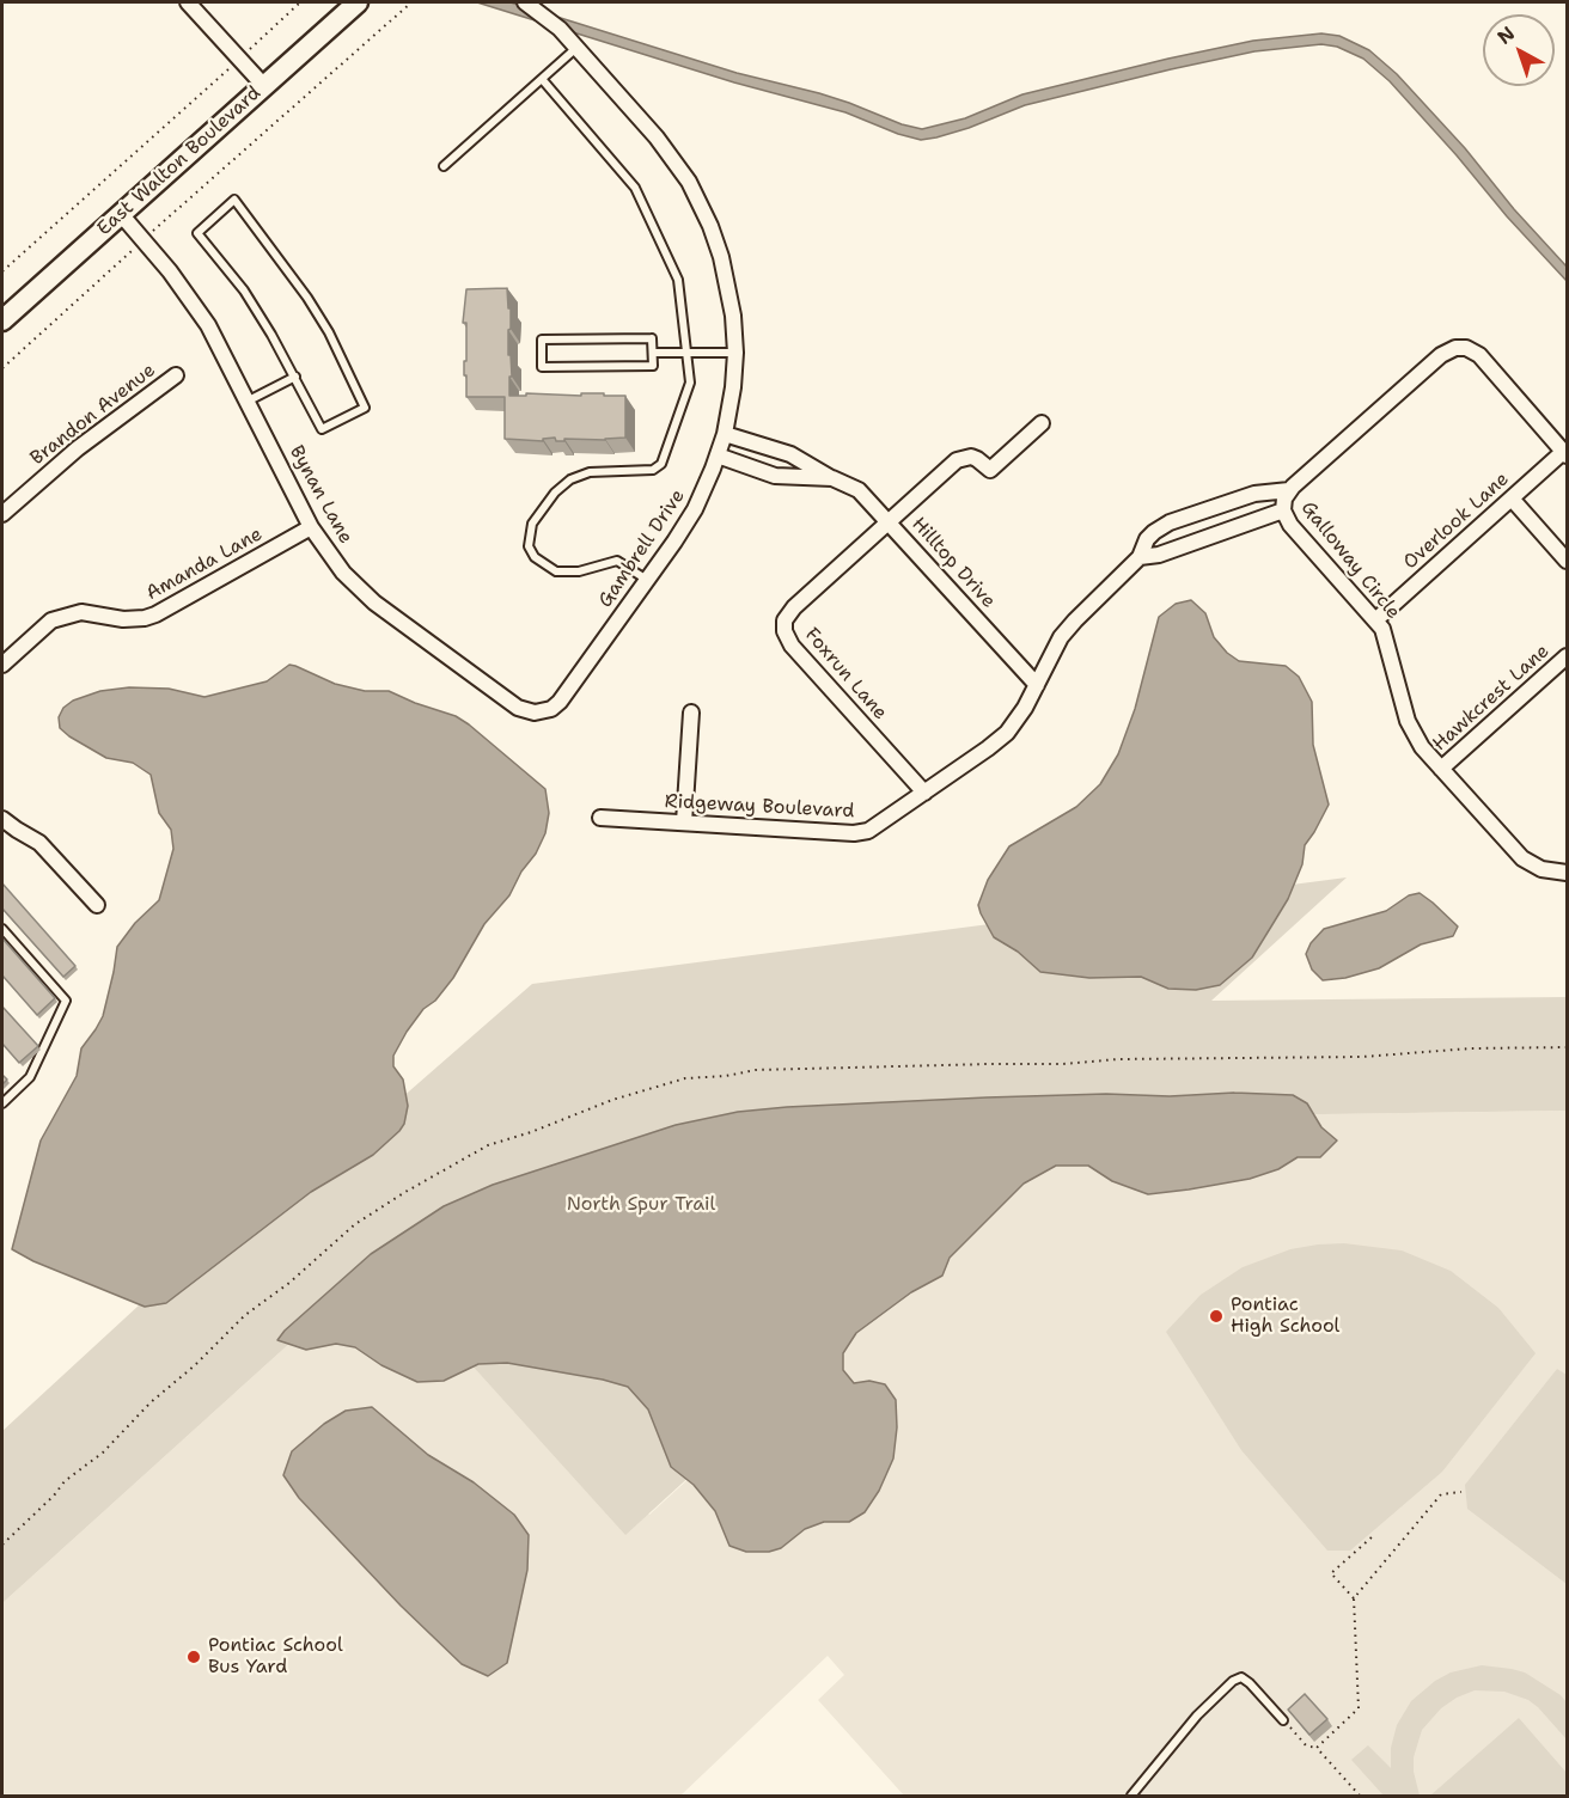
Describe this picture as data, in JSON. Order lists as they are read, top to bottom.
{
  "streets": {
    "main road": ["East Walton Boulevard"],
    "street": [
      "Brandon Avenue",
      "Bynan Lane",
      "Overlook Lane",
      "Gambrell Drive",
      "Galloway Circle",
      "Hilltop Drive",
      "Amanda Lane",
      "Foxrun Lane",
      "Hawkcrest Lane",
      "Ridgeway Boulevard"
    ]
  },
  "crossings": [
    ["East Walton Boulevard", "Bynan Lane"],
    ["Bynan Lane", "Gambrell Drive"],
    ["Bynan Lane", "Amanda Lane"],
    ["Overlook Lane", "Galloway Circle"],
    ["Gambrell Drive", "Hilltop Drive"],
    ["Galloway Circle", "Hawkcrest Lane"],
    ["Galloway Circle", "Ridgeway Boulevard"],
    ["Hilltop Drive", "Foxrun Lane"],
    ["Hilltop Drive", "Ridgeway Boulevard"],
    ["Foxrun Lane", "Ridgeway Boulevard"]
  ],
  "parks": ["North Spur Trail"],
  "places": ["Pontiac High School", "Pontiac School Bus Yard"],
  "north": "top left"
}
